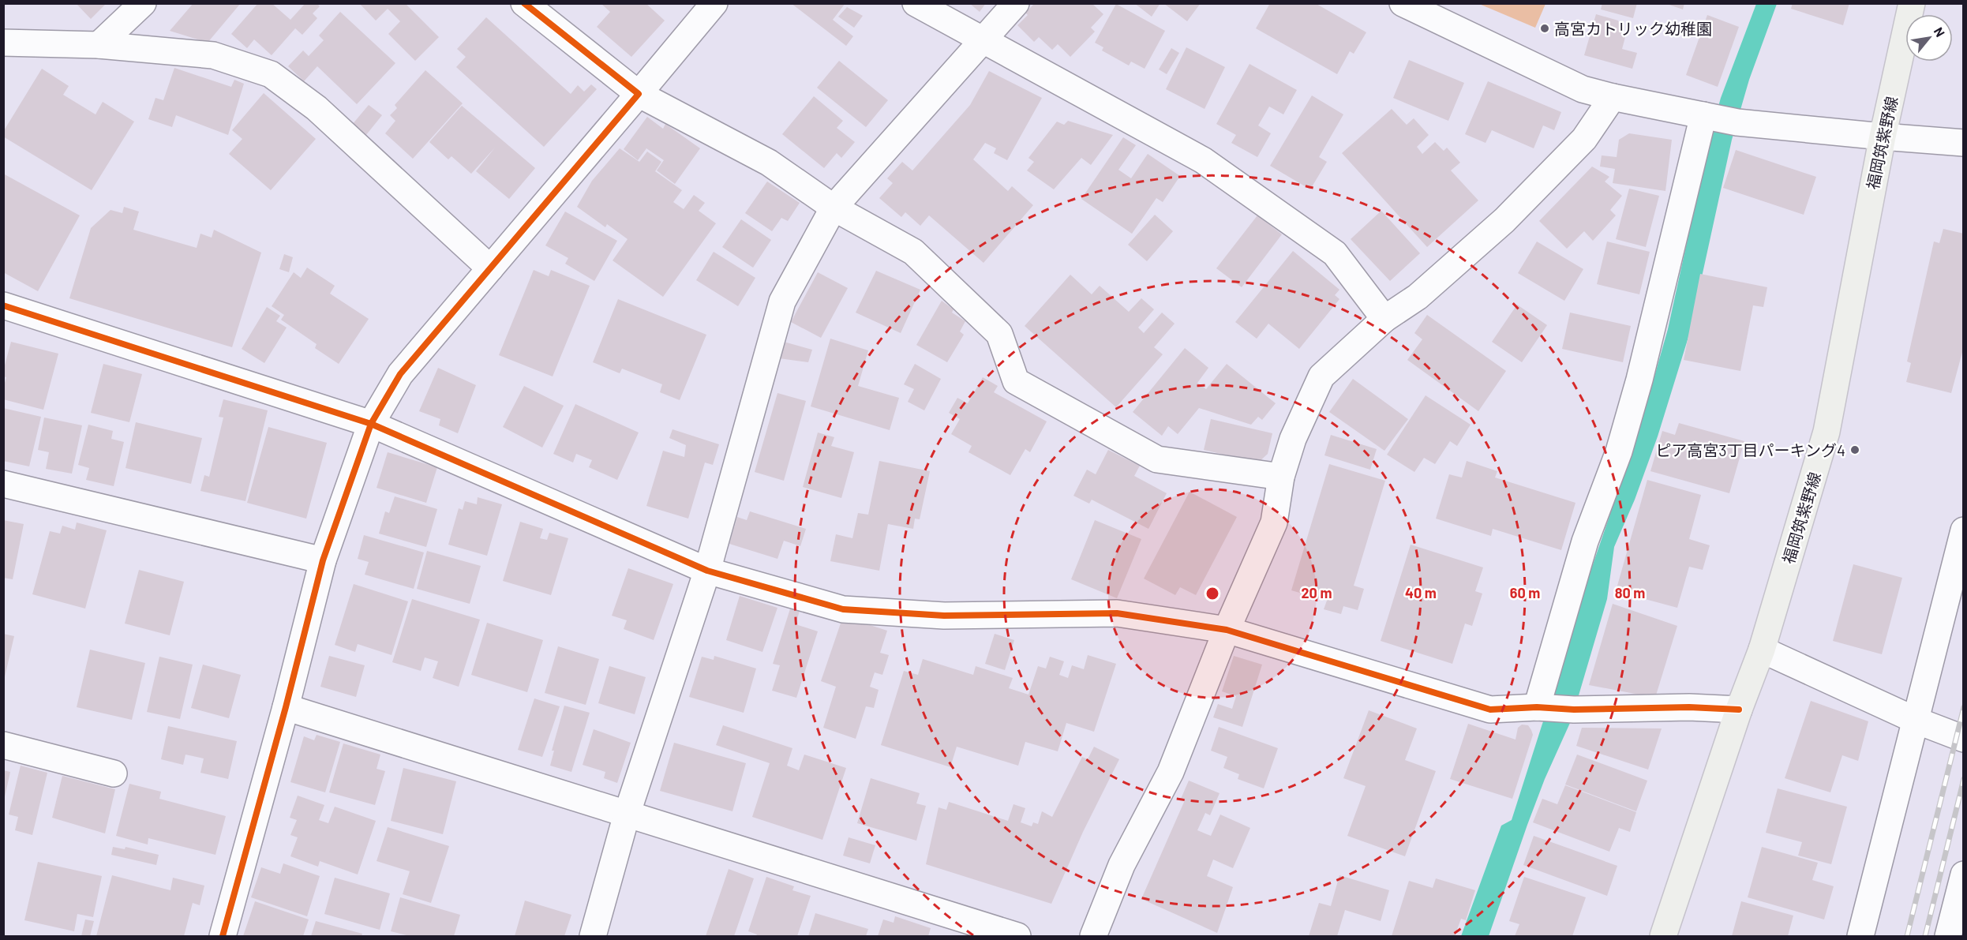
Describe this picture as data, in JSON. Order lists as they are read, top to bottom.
{
  "streets": {
    "main road": ["福岡筑紫野線"]
  },
  "places": ["高宮カトリック幼稚園", "ピア高宮3丁目パーキング4"],
  "north": "top right",
  "rings": [
    "20 m",
    "40 m",
    "60 m",
    "80 m"
  ]
}
